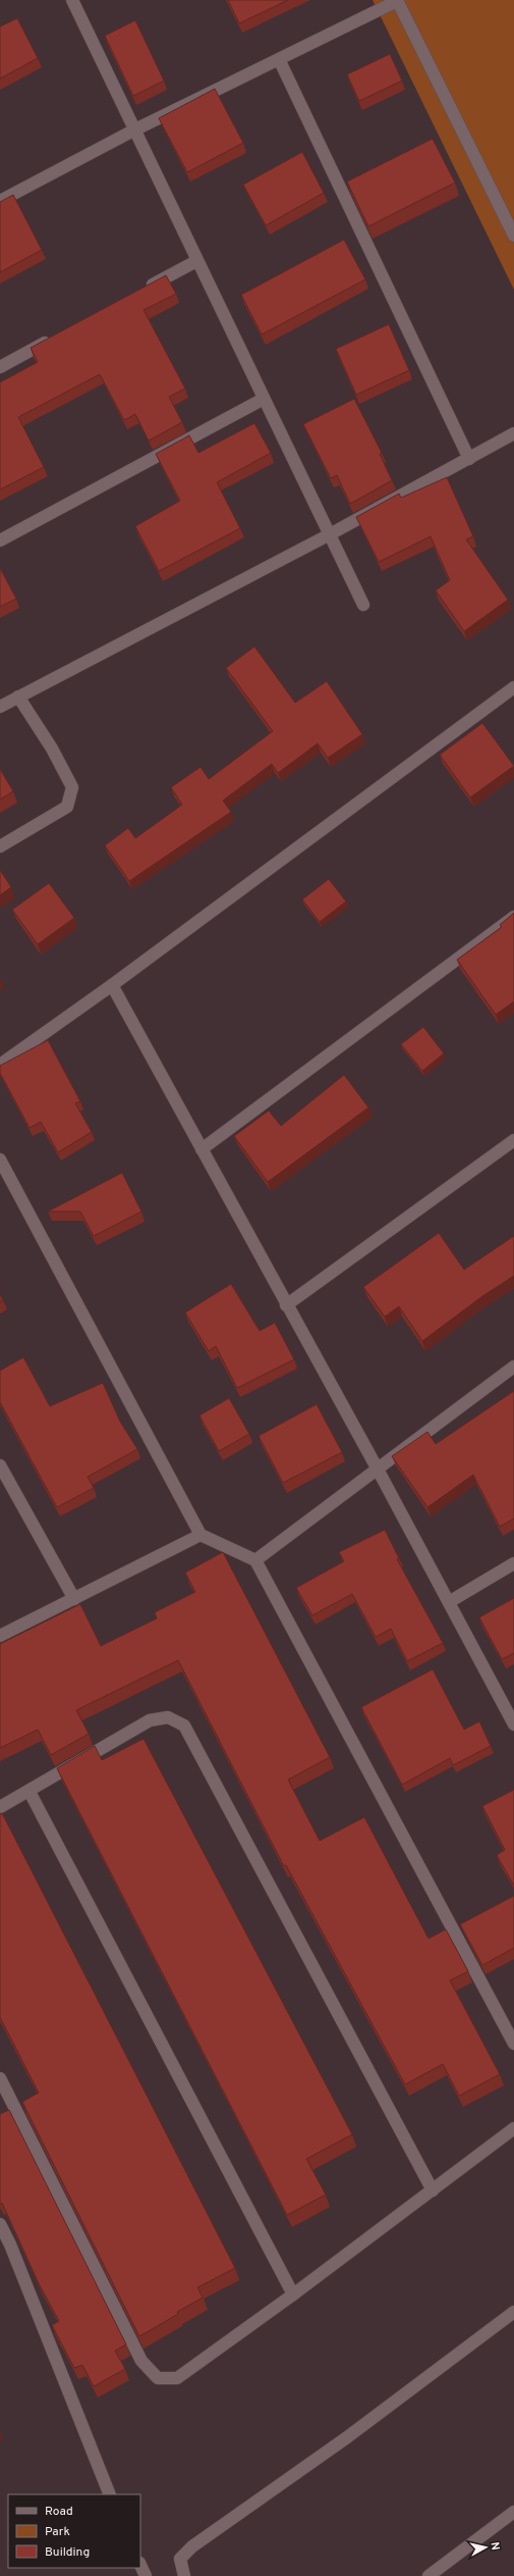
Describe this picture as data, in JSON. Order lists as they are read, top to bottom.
{
  "legend": ["Road", "Park", "Building"],
  "north": "right"
}
